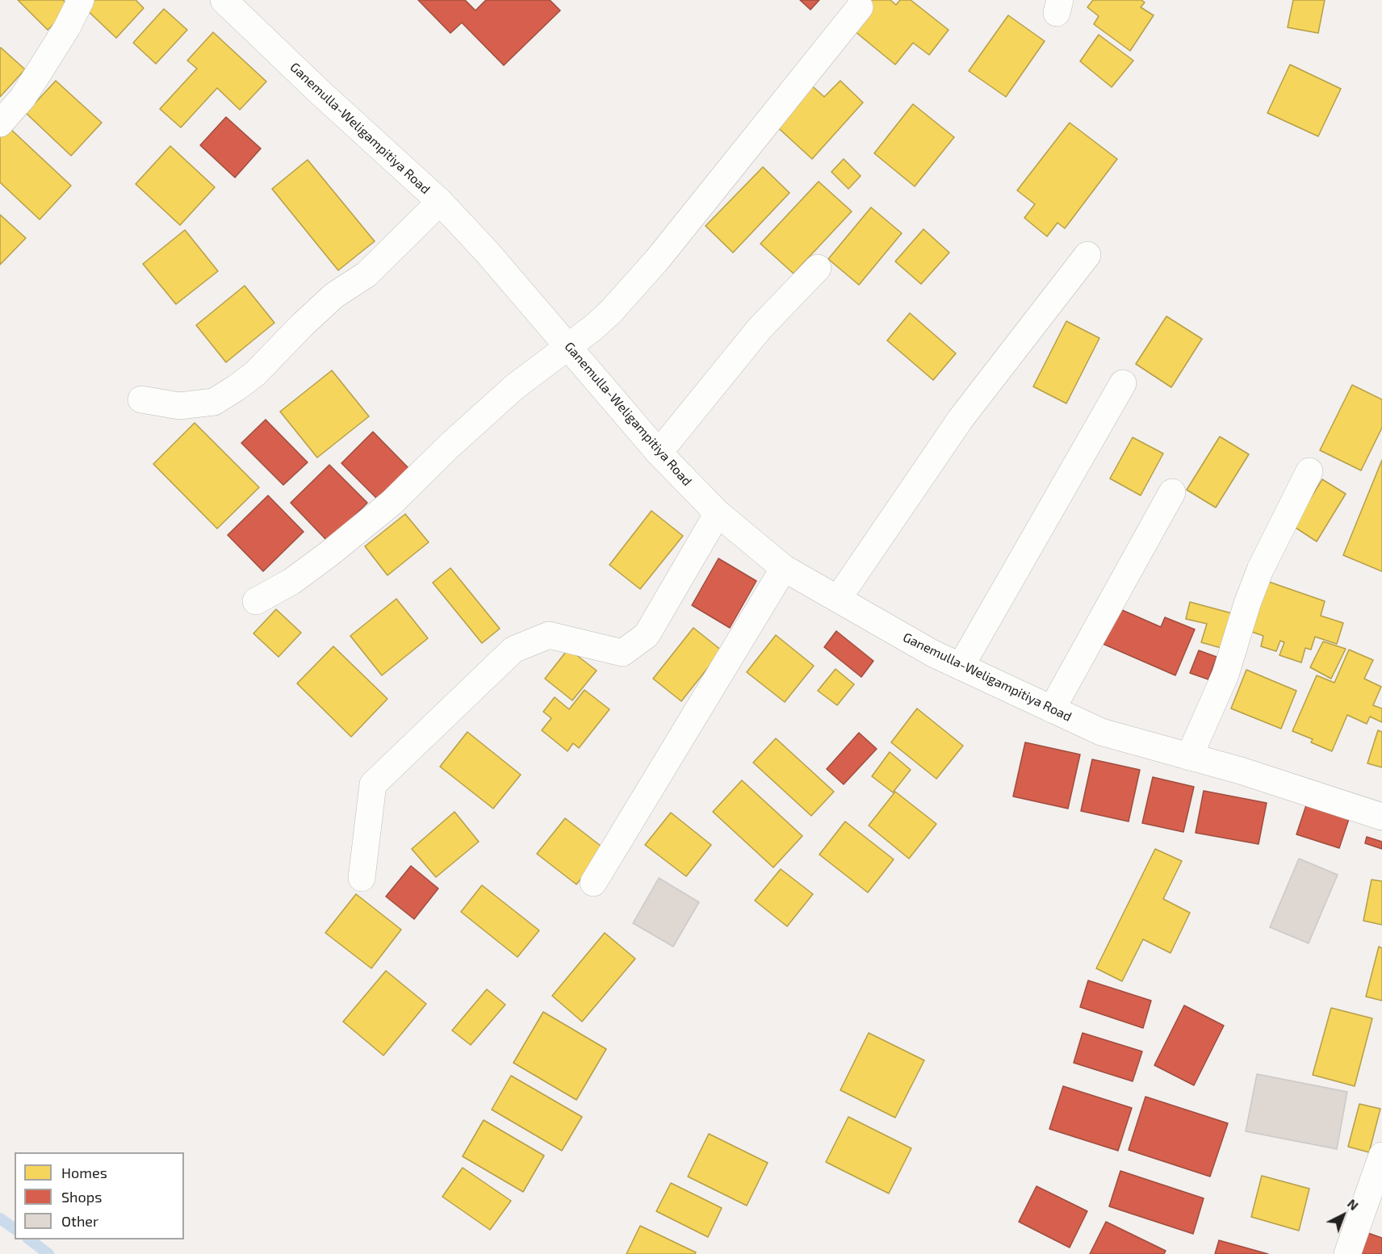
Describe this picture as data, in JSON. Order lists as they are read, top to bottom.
{
  "streets": {
    "street": ["Ganemulla-Weligampitiya Road"]
  },
  "legend": ["Homes", "Shops", "Other"],
  "north": "top right"
}
